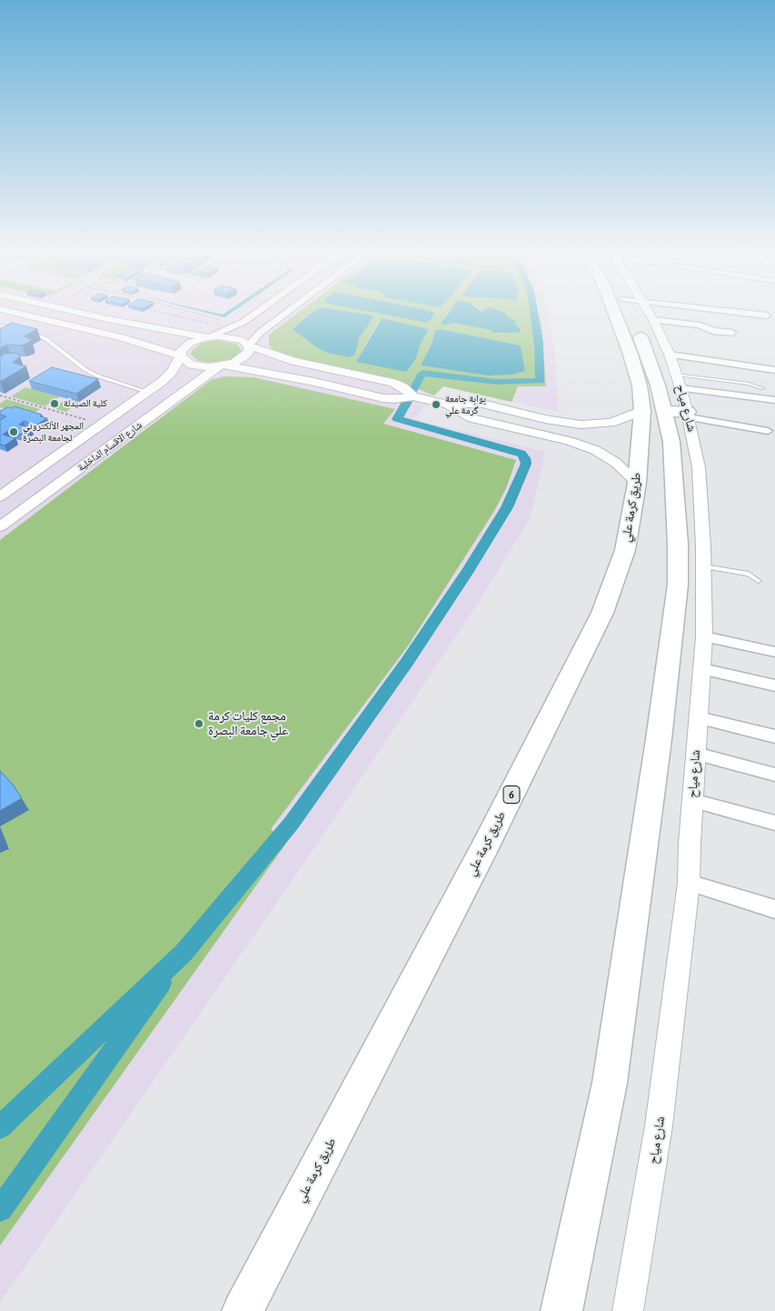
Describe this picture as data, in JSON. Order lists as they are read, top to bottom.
{
  "streets": {
    "highway": ["طريق كرمة علي", "6"],
    "street": ["شارع مياح", "شارع الاقسام الداخلية"]
  },
  "crossings": [
    ["شارع مياح", "طريق كرمة علي"]
  ],
  "places": [
    "كلية الصيدلة",
    "بوابة جامعة گرمة علي",
    "المجهر الألكتروني لجامعة البصرة",
    "مجمع كليات كرمة علي جامعة البصرة"
  ]
}
